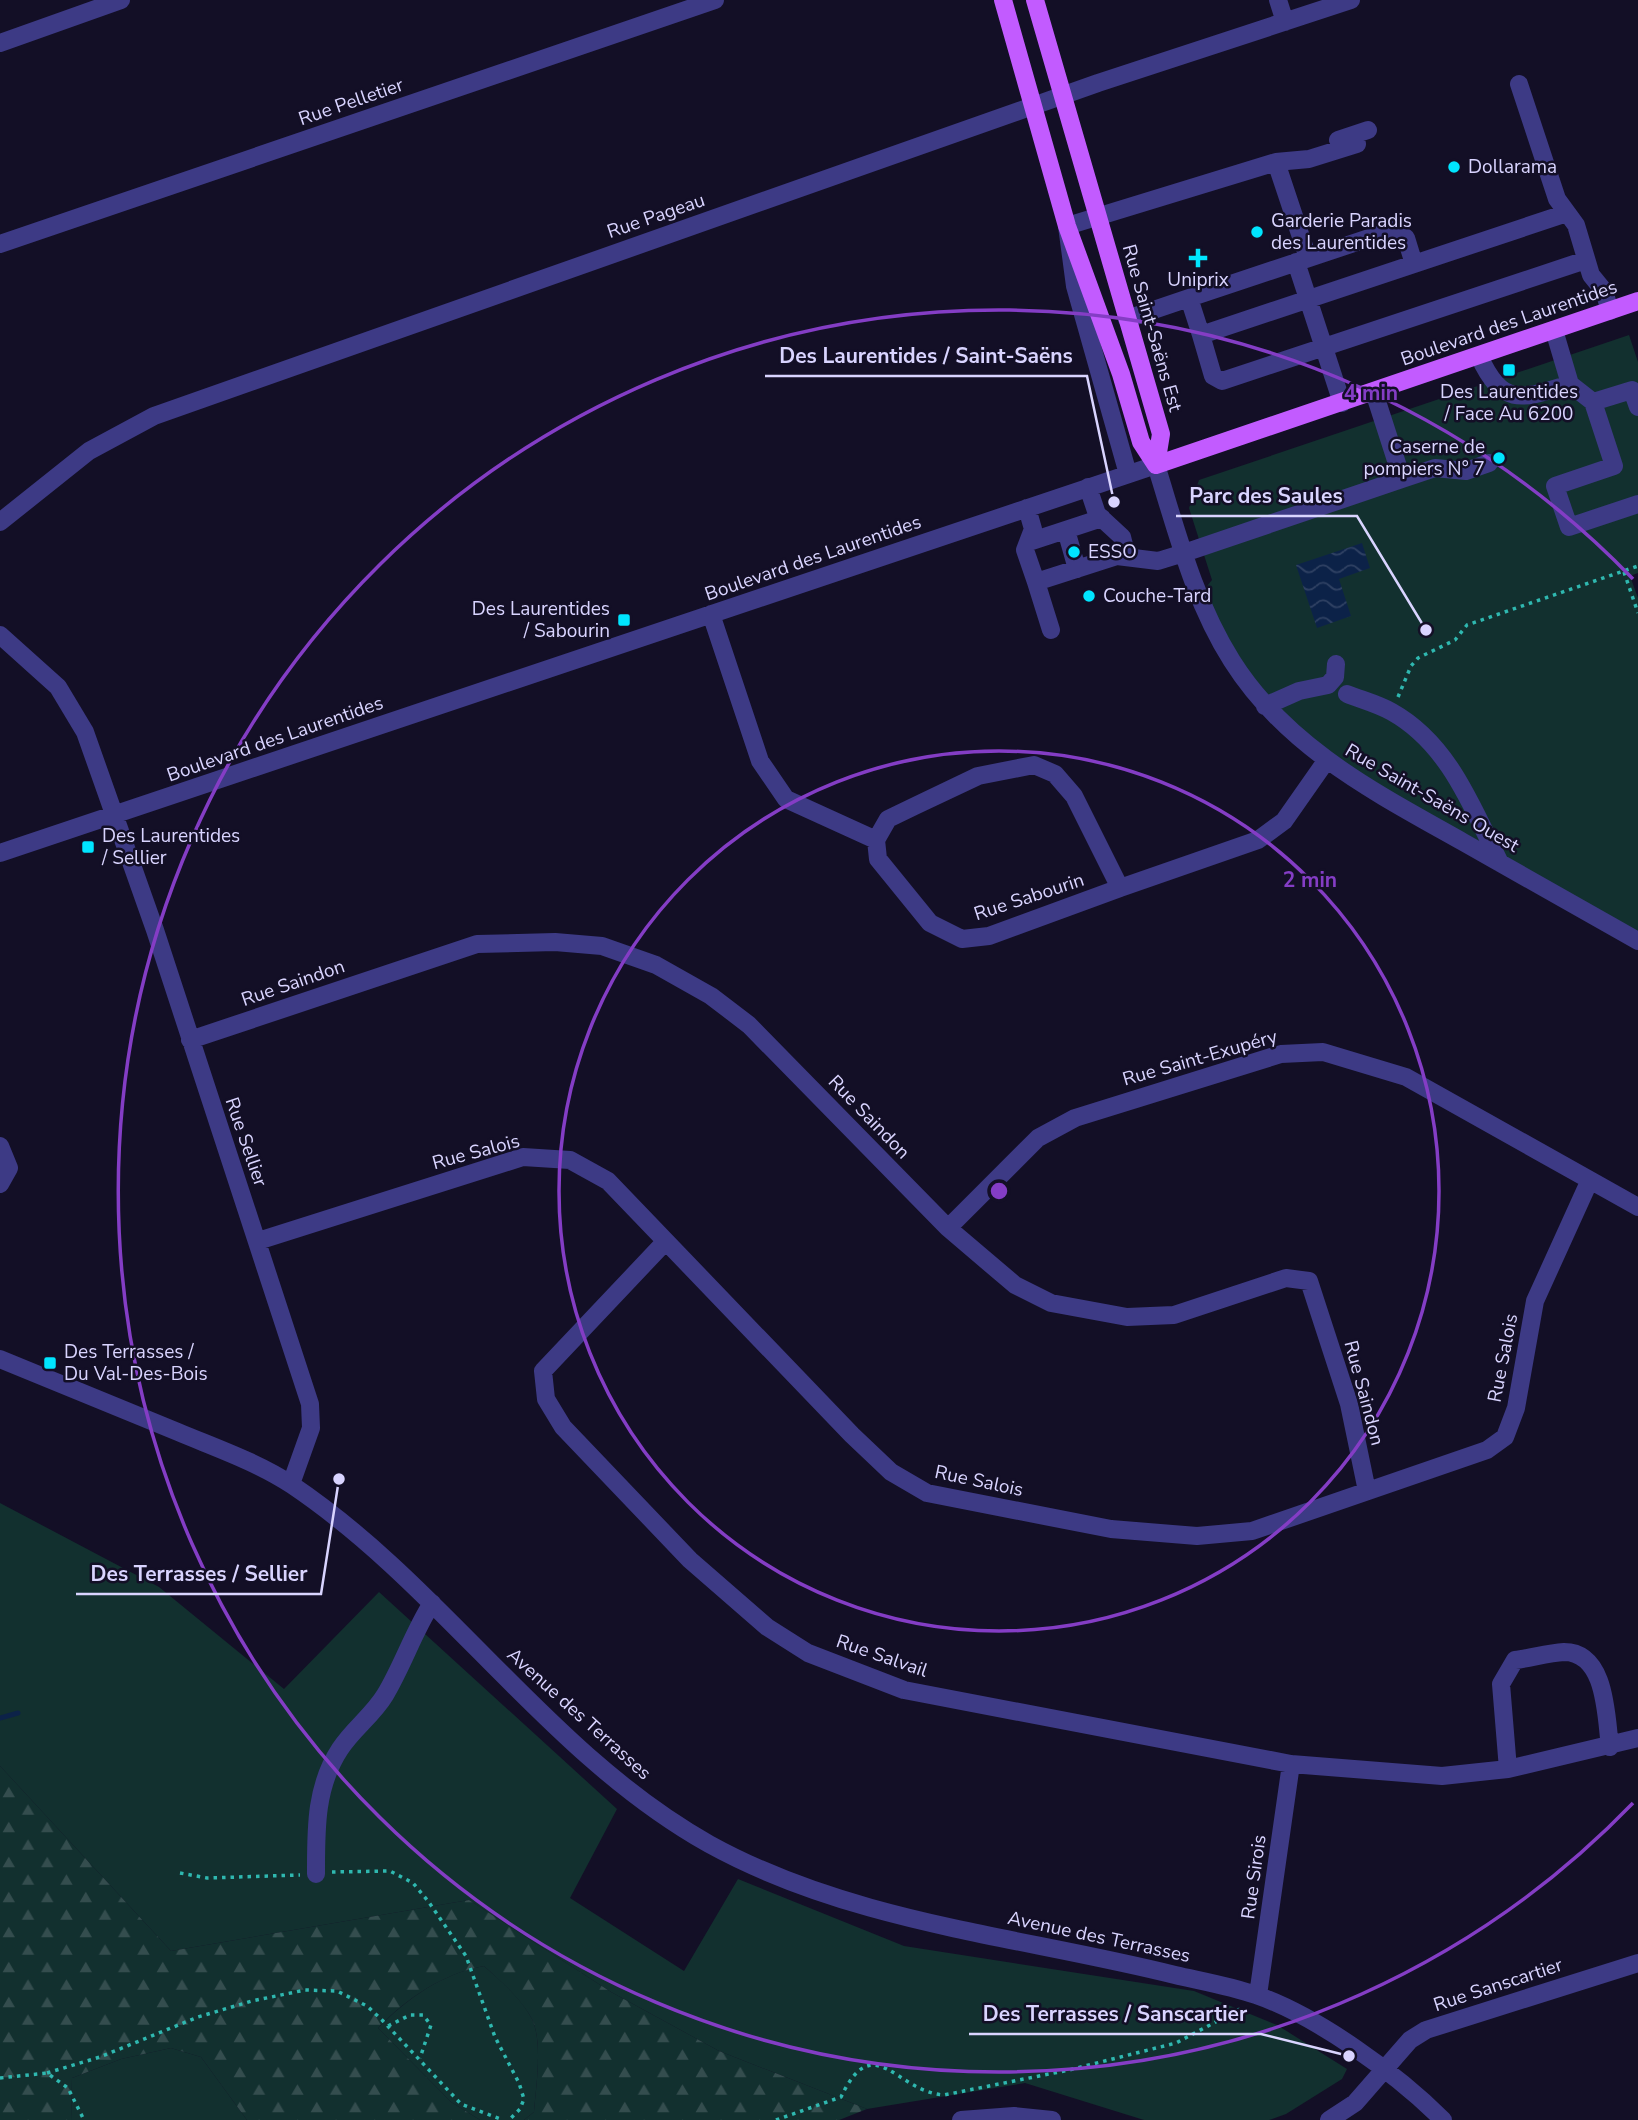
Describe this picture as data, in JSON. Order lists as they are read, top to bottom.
{
  "streets": {
    "main road": ["Boulevard des Laurentides", "Rue Saint-Saëns Est"],
    "street": [
      "Rue Pelletier",
      "Rue Pageau",
      "Rue Saint-Saëns Ouest",
      "Rue Sabourin",
      "Rue Saindon",
      "Rue Saint-Exupéry",
      "Rue Sellier",
      "Rue Salois",
      "Rue Salvail",
      "Avenue des Terrasses",
      "Rue Sirois",
      "Rue Sanscartier"
    ]
  },
  "crossings": [
    ["Rue Pageau", "Rue Saint-Saëns Est"],
    ["Boulevard des Laurentides", "Rue Saint-Saëns Est"],
    ["Boulevard des Laurentides", "Rue Saint-Saëns Ouest"],
    ["Boulevard des Laurentides", "Rue Sellier"],
    ["Rue Saint-Saëns Est", "Rue Saint-Saëns Ouest"],
    ["Rue Saint-Saëns Ouest", "Rue Sabourin"],
    ["Rue Saindon", "Rue Saint-Exupéry"],
    ["Rue Saindon", "Rue Sellier"],
    ["Rue Saindon", "Rue Salois"],
    ["Rue Saint-Exupéry", "Rue Salois"],
    ["Rue Sellier", "Rue Salois"],
    ["Rue Sellier", "Avenue des Terrasses"],
    ["Rue Salois", "Rue Salvail"],
    ["Rue Salvail", "Rue Sirois"],
    ["Avenue des Terrasses", "Rue Sirois"],
    ["Avenue des Terrasses", "Rue Sanscartier"]
  ],
  "places": {
    "other": [
      "Dollarama",
      "Garderie Paradis des Laurentides",
      "Caserne de pompiers N° 7",
      "Des Laurentides / Saint-Saëns",
      "ESSO",
      "Couche-Tard",
      "Parc des Saules",
      "Des Terrasses / Sellier",
      "Des Terrasses / Sanscartier"
    ],
    "health": ["Uniprix"],
    "transit": [
      "Des Laurentides / Face Au 6200",
      "Des Laurentides / Sabourin",
      "Des Laurentides / Sellier",
      "Des Terrasses / Du Val-Des-Bois"
    ]
  },
  "rings": ["4 min", "2 min"]
}
